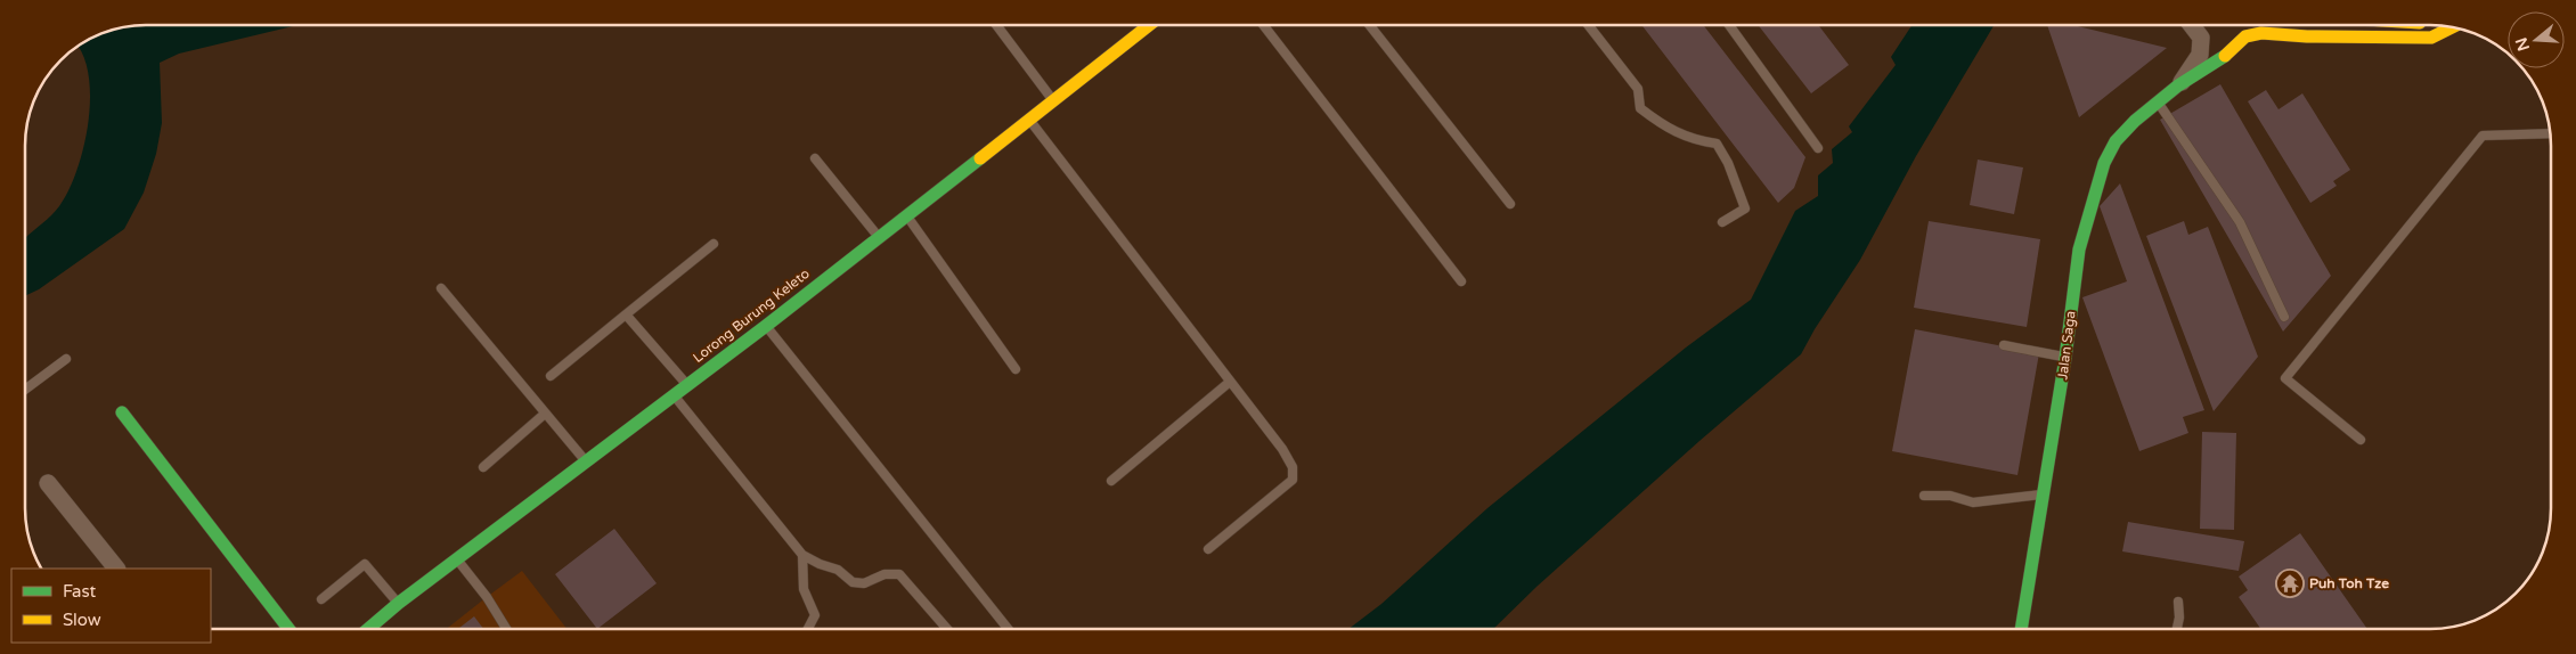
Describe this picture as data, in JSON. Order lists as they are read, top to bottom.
{
  "streets": {
    "street": ["Lorong Burung Keleto", "Jalan Saga"]
  },
  "places": {
    "temple": ["Puh Toh Tze"]
  },
  "legend": ["Fast", "Slow"],
  "north": "left"
}
